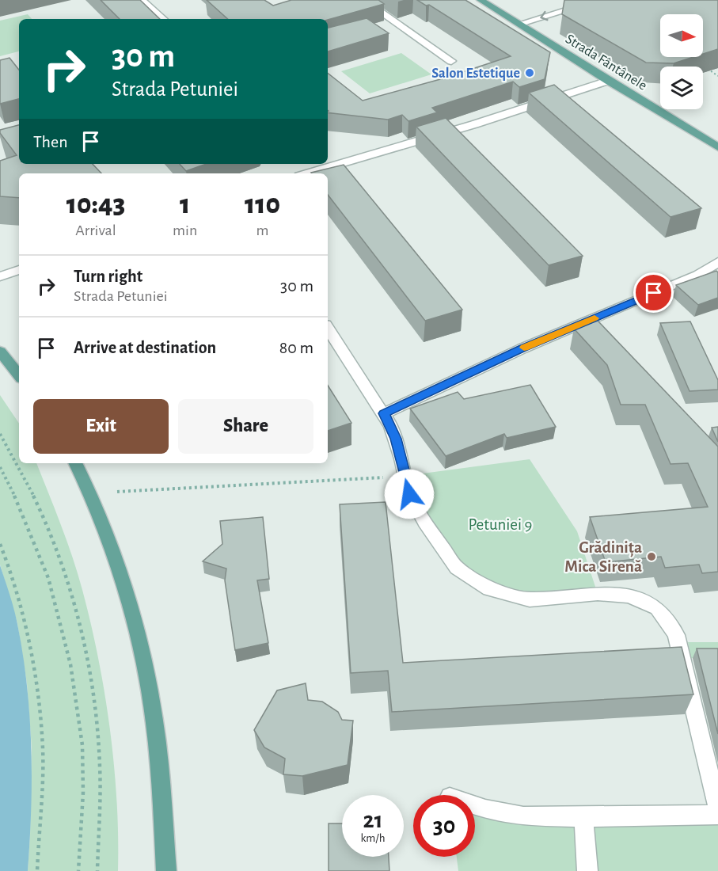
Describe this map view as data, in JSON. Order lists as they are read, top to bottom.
{
  "streets": {
    "main road": ["Strada Fântânele"]
  },
  "parks": ["Petuniei 9"],
  "places": ["Salon Estetique", "Grădinița Mica Sirenă"],
  "north": "right",
  "page": {
    "turn": ["30 m", "Strada Petuniei"],
    "then": "Then",
    "eta": [
      "10:43",
      "Arrival",
      "1",
      "min",
      "110",
      "m"
    ],
    "list": [
      {
        "name": "Turn right",
        "note": "Strada Petuniei",
        "value": "30 m"
      },
      {
        "name": "Arrive at destination",
        "value": "80 m"
      }
    ],
    "buttons": ["Exit", "Share"],
    "speed": "21 km/h",
    "limit": "30"
  }
}
